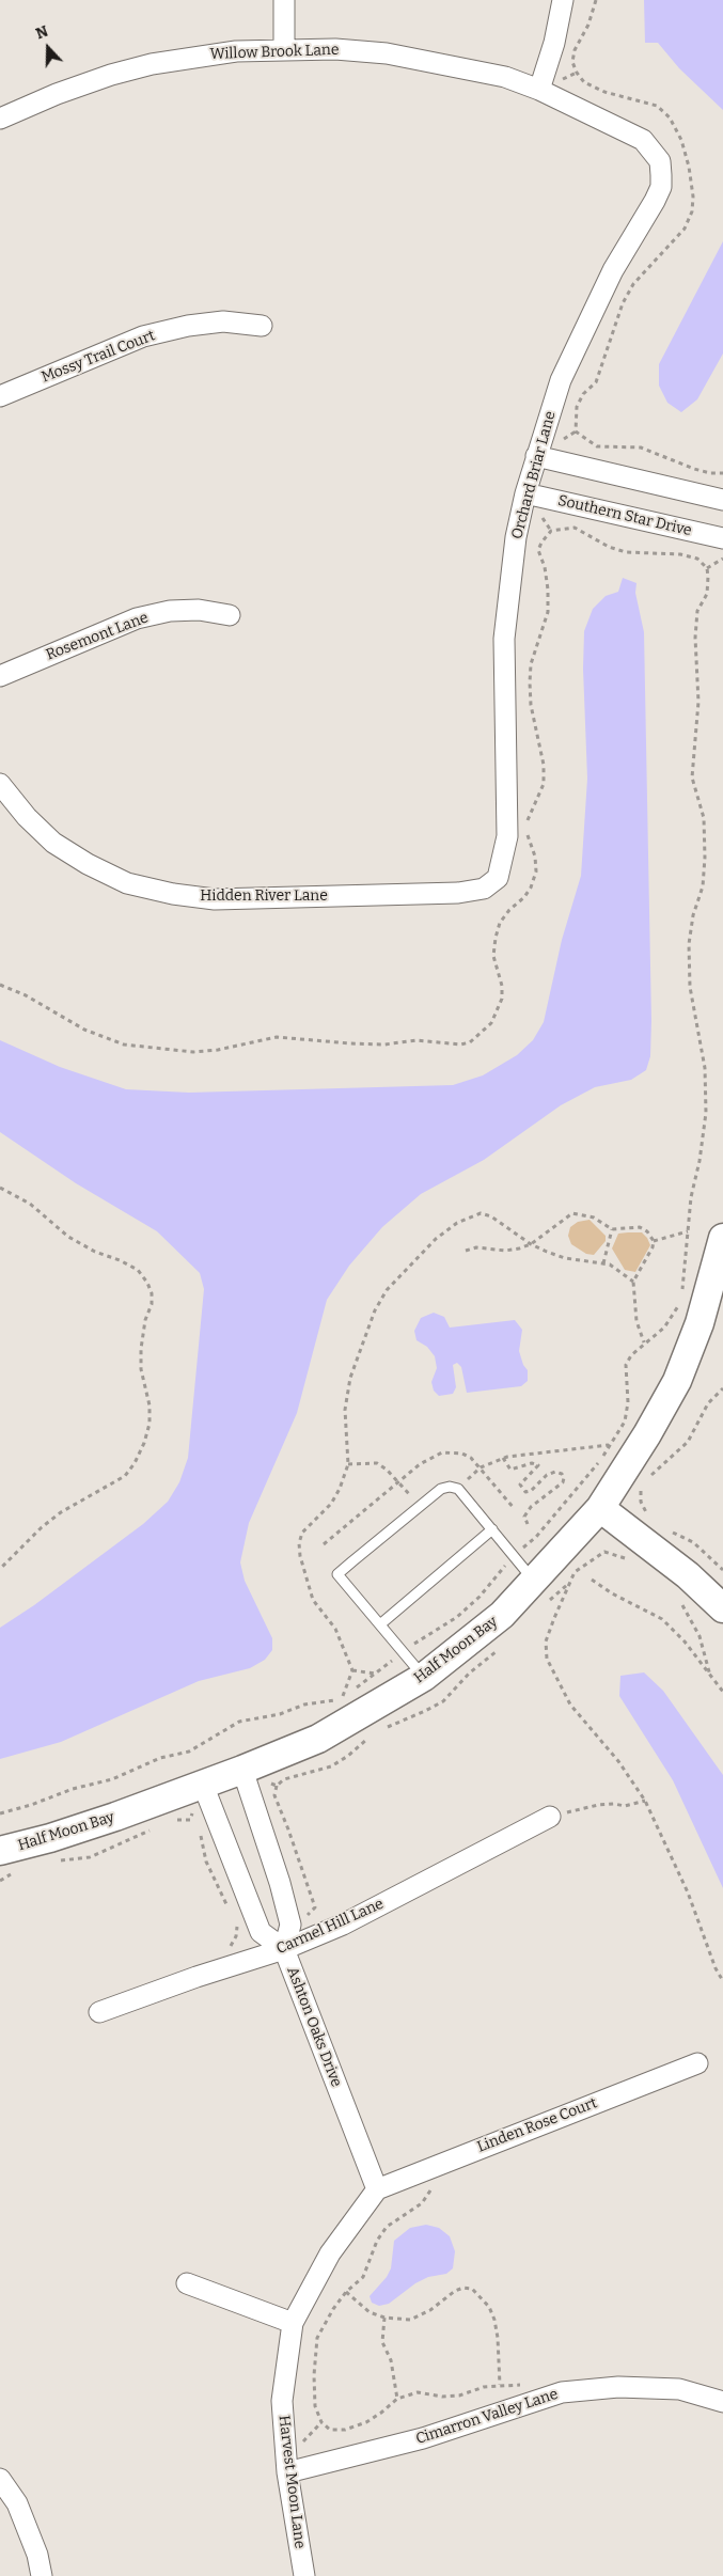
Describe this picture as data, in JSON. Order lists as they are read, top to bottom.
{
  "streets": {
    "street": [
      "Willow Brook Lane",
      "Mossy Trail Court",
      "Orchard Briar Lane",
      "Southern Star Drive",
      "Rosemont Lane",
      "Hidden River Lane",
      "Half Moon Bay",
      "Carmel Hill Lane",
      "Ashton Oaks Drive",
      "Linden Rose Court",
      "Cimarron Valley Lane",
      "Harvest Moon Lane"
    ]
  },
  "crossings": [
    ["Willow Brook Lane", "Orchard Briar Lane"],
    ["Orchard Briar Lane", "Southern Star Drive"],
    ["Orchard Briar Lane", "Hidden River Lane"],
    ["Half Moon Bay", "Ashton Oaks Drive"],
    ["Carmel Hill Lane", "Ashton Oaks Drive"],
    ["Ashton Oaks Drive", "Linden Rose Court"],
    ["Ashton Oaks Drive", "Harvest Moon Lane"],
    ["Linden Rose Court", "Harvest Moon Lane"],
    ["Cimarron Valley Lane", "Harvest Moon Lane"]
  ],
  "north": "top"
}
